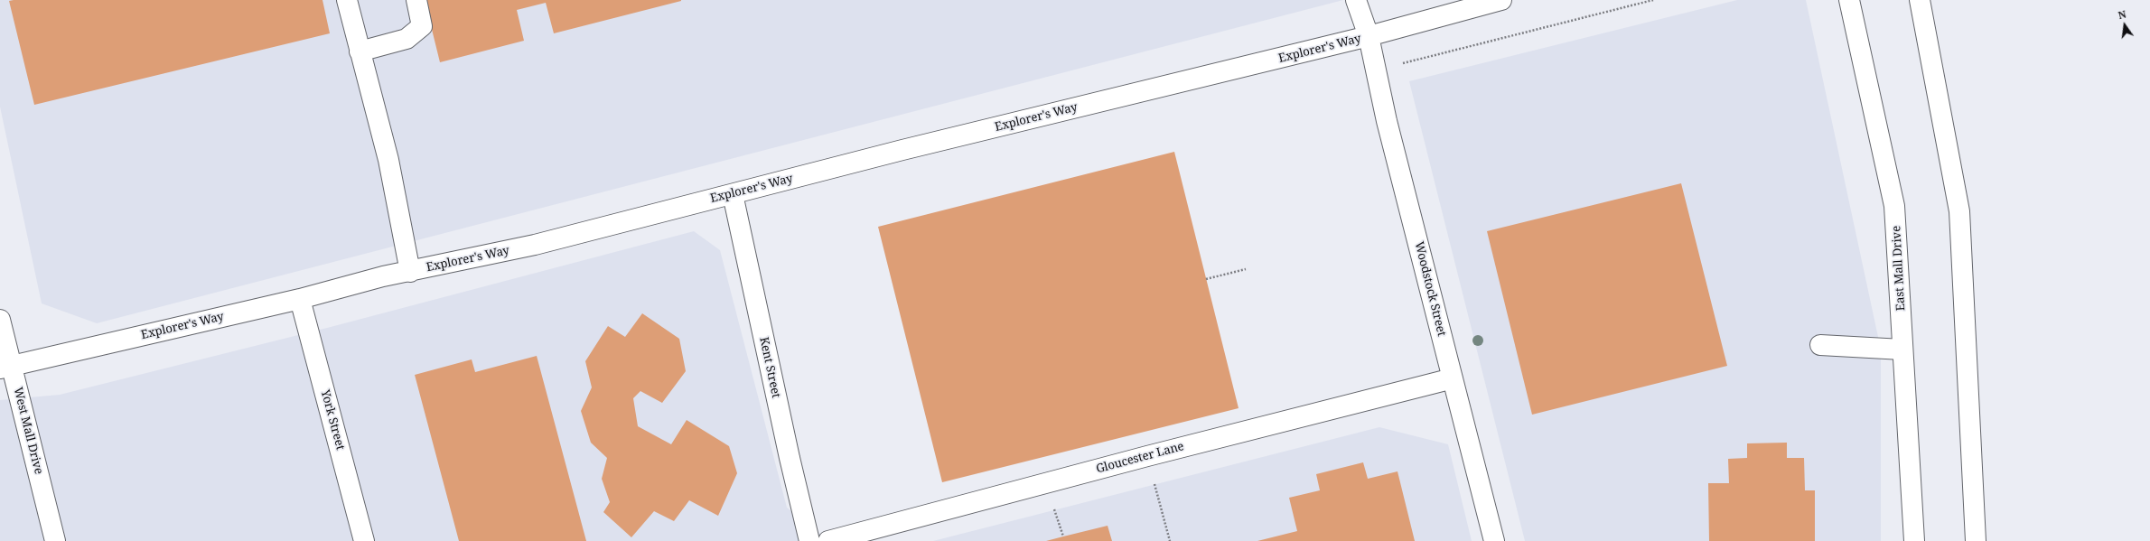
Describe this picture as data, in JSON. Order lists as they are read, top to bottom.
{
  "streets": {
    "street": [
      "Explorer's Way",
      "East Mall Drive",
      "Woodstock Street",
      "Kent Street",
      "York Street",
      "West Mall Drive",
      "Gloucester Lane"
    ]
  },
  "crossings": [
    ["Explorer's Way", "Woodstock Street"],
    ["Explorer's Way", "Kent Street"],
    ["Explorer's Way", "York Street"],
    ["Explorer's Way", "West Mall Drive"],
    ["Woodstock Street", "Gloucester Lane"]
  ],
  "north": "top"
}
